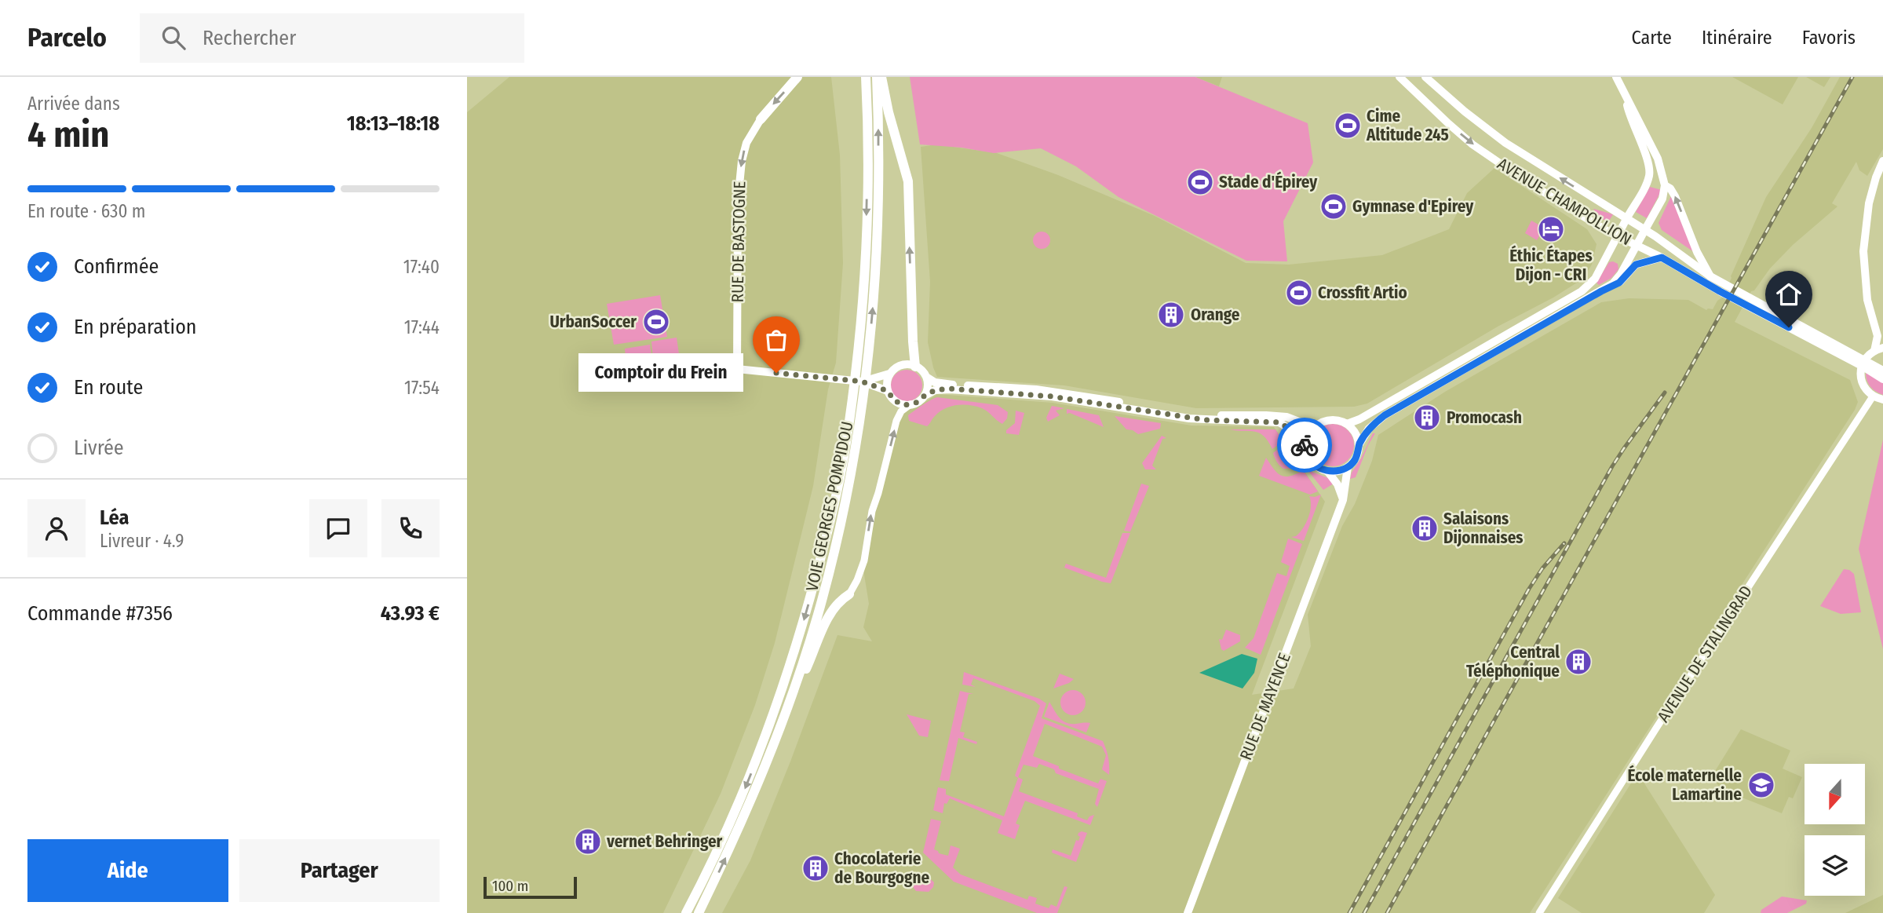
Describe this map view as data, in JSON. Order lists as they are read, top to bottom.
{
  "streets": {
    "highway": ["VOIE GEORGES POMPIDOU"],
    "main road": ["AVENUE CHAMPOLLION", "RUE DE BASTOGNE", "RUE DE MAYENCE"],
    "street": ["AVENUE DE STALINGRAD"]
  },
  "crossings": [
    ["RUE DE BASTOGNE", "VOIE GEORGES POMPIDOU"]
  ],
  "places": {
    "sports": [
      "Cime Altitude 245",
      "Stade d'Épirey",
      "Gymnase d'Epirey",
      "Crossfit Artio",
      "UrbanSoccer"
    ],
    "hotel": ["Éthic Étapes Dijon - CRI"],
    "building": [
      "Orange",
      "Promocash",
      "Salaisons Dijonnaises",
      "Central Téléphonique",
      "vernet Behringer",
      "Chocolaterie de Bourgogne"
    ],
    "other": ["Comptoir du Frein"],
    "school or university": ["École maternelle Lamartine"]
  },
  "scale_bar": "100 m",
  "north": "bottom",
  "page": {
    "header": "Parcelo",
    "search": "Rechercher",
    "nav": ["Carte", "Itinéraire", "Favoris"],
    "heading": ["4 min", "Arrivée dans", "18:13–18:18"],
    "panel": [
      "Léa",
      "Livreur · 4.9",
      "Commande #7356",
      "43.93 €"
    ],
    "bar": "En route · 630 m",
    "list": [
      ["Confirmée", "17:40"],
      ["En préparation", "17:44"],
      ["En route", "17:54"],
      "Livrée"
    ],
    "bubble": "Comptoir du Frein",
    "buttons": ["Aide", "Partager"],
    "scale": "100 m"
  }
}
